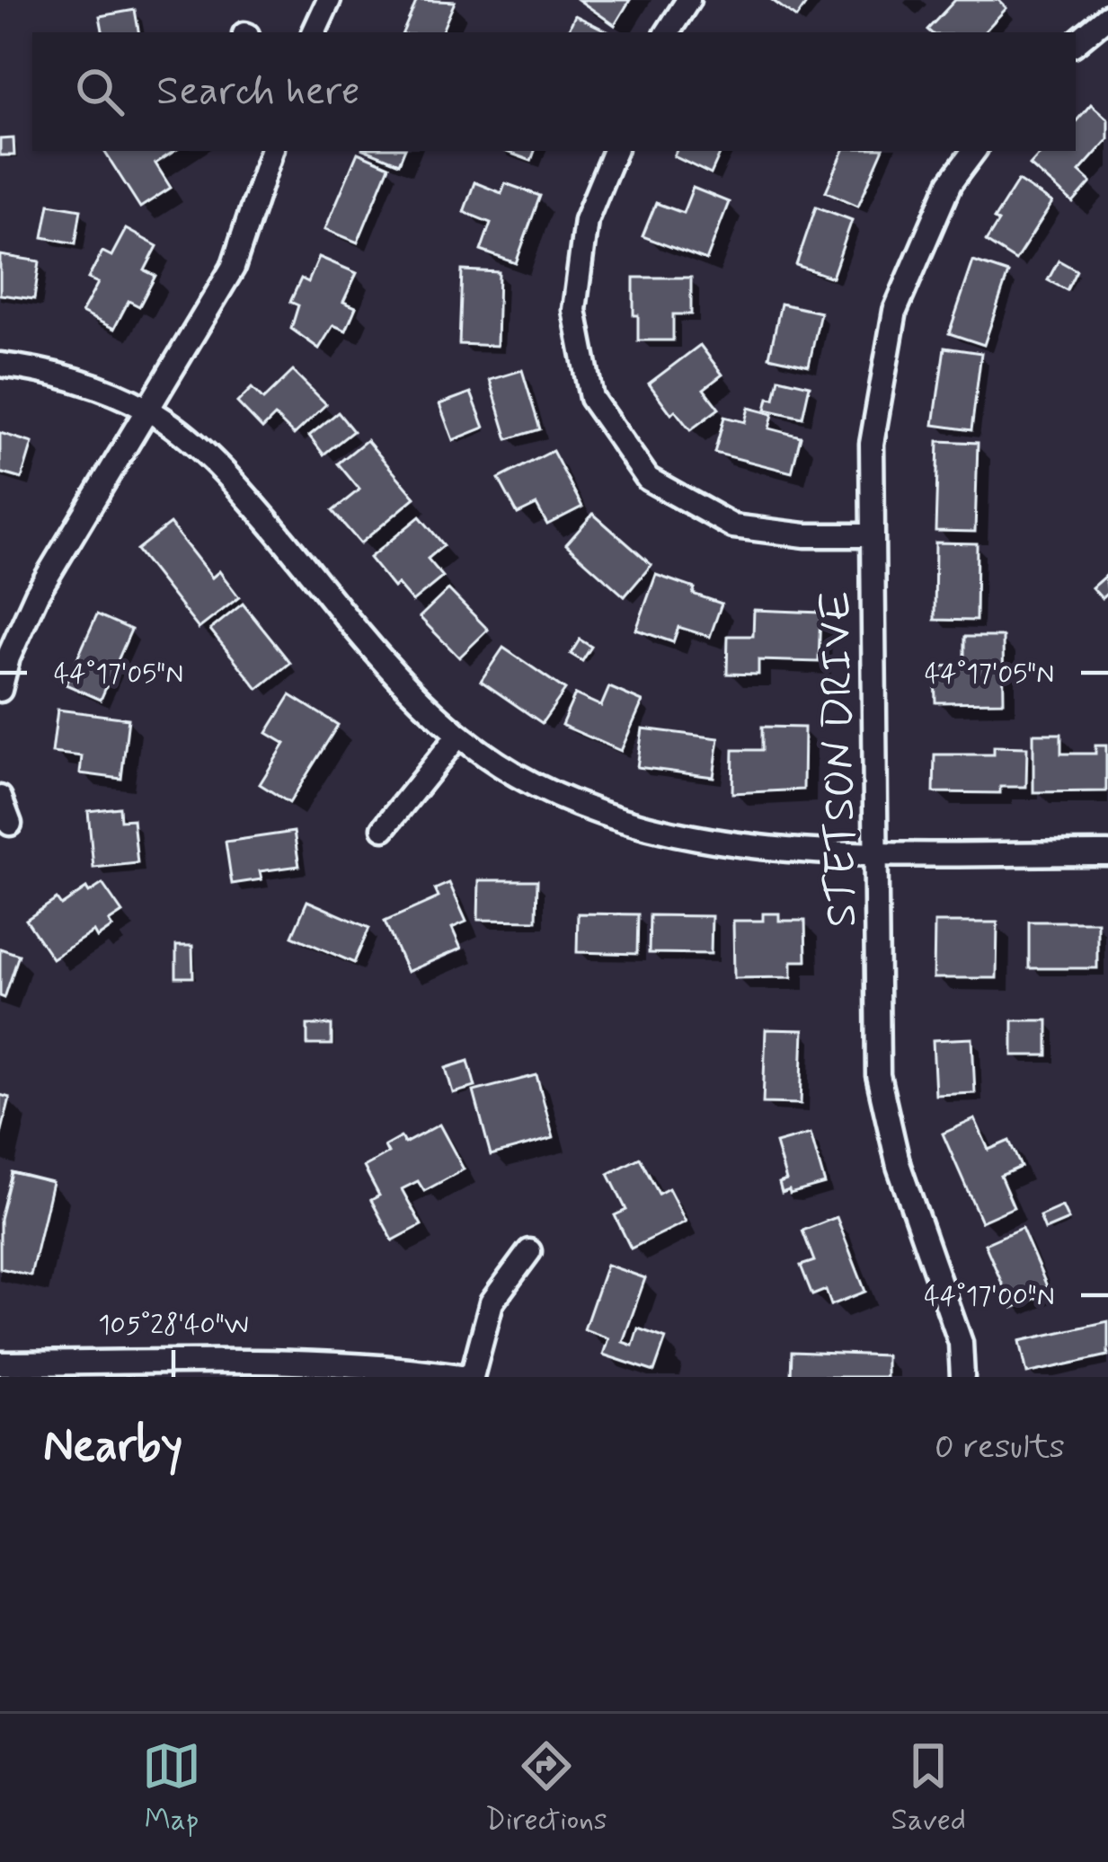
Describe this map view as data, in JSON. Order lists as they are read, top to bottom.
{
  "streets": {
    "street": ["STETSON DRIVE"]
  },
  "page": {
    "search": "Search here",
    "heading": ["Nearby", "0 results"],
    "nav": ["Map", "Directions", "Saved"]
  },
  "coordinates": ["44°17'05\"N", "44°17'00\"N", "105°28'40\"W"]
}
